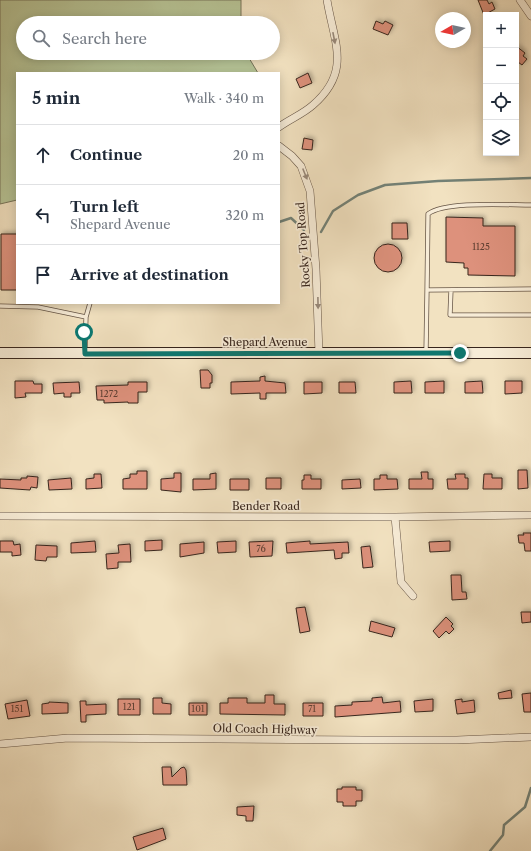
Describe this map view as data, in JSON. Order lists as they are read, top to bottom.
{
  "streets": {
    "main road": ["Shepard Avenue"],
    "street": ["Rocky Top Road", "Bender Road", "Old Coach Highway"]
  },
  "crossings": [
    ["Rocky Top Road", "Shepard Avenue"]
  ],
  "one_way": ["Rocky Top Road"],
  "house_numbers": [
    "1125",
    "1272",
    "76",
    "121",
    "151",
    "101",
    "71"
  ],
  "north": "left",
  "page": {
    "map_buttons": ["+", "−"],
    "search": "Search here",
    "heading": ["5 min", "Walk · 340 m"],
    "list": [
      ["Continue", "20 m"],
      ["Turn left", "Shepard Avenue", "320 m"],
      "Arrive at destination"
    ]
  }
}
